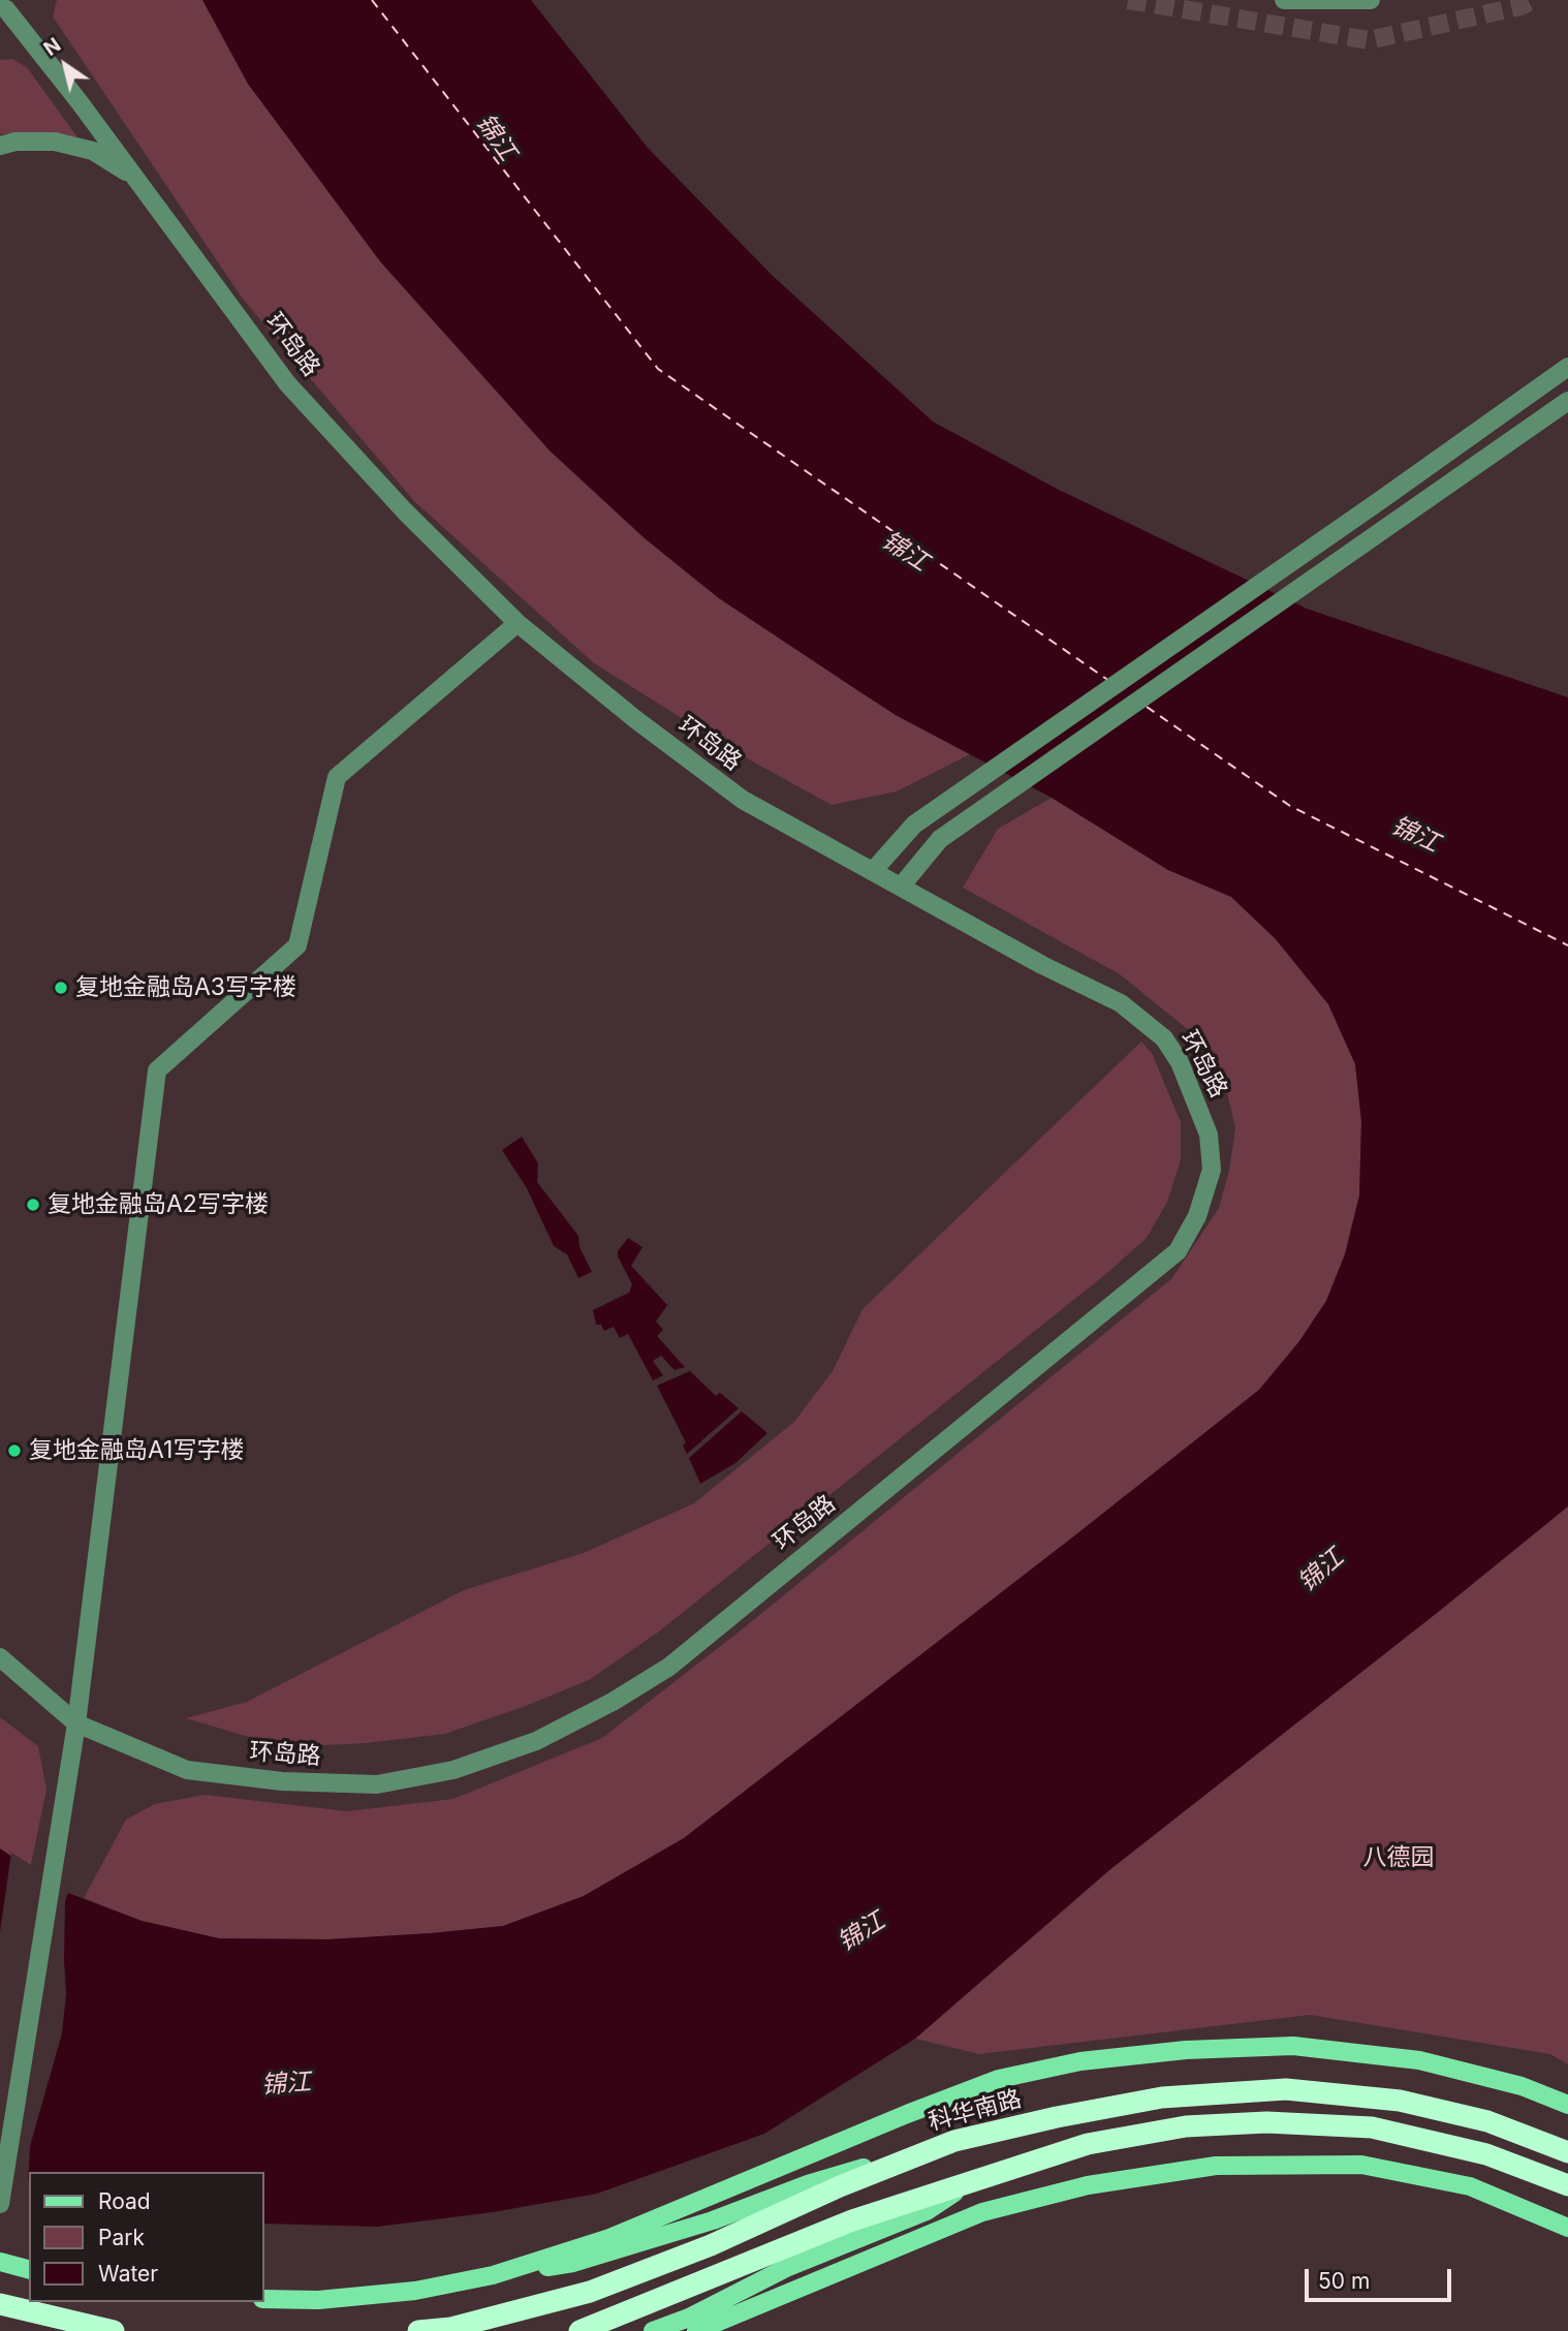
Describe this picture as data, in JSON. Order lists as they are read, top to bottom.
{
  "streets": {
    "highway": ["科华南路"],
    "street": ["环岛路"]
  },
  "water": ["锦江"],
  "parks": ["八德园"],
  "places": ["复地金融岛A3写字楼", "复地金融岛A2写字楼", "复地金融岛A1写字楼"],
  "legend": ["Road", "Park", "Water"],
  "scale_bar": "50 m",
  "north": "top left"
}
